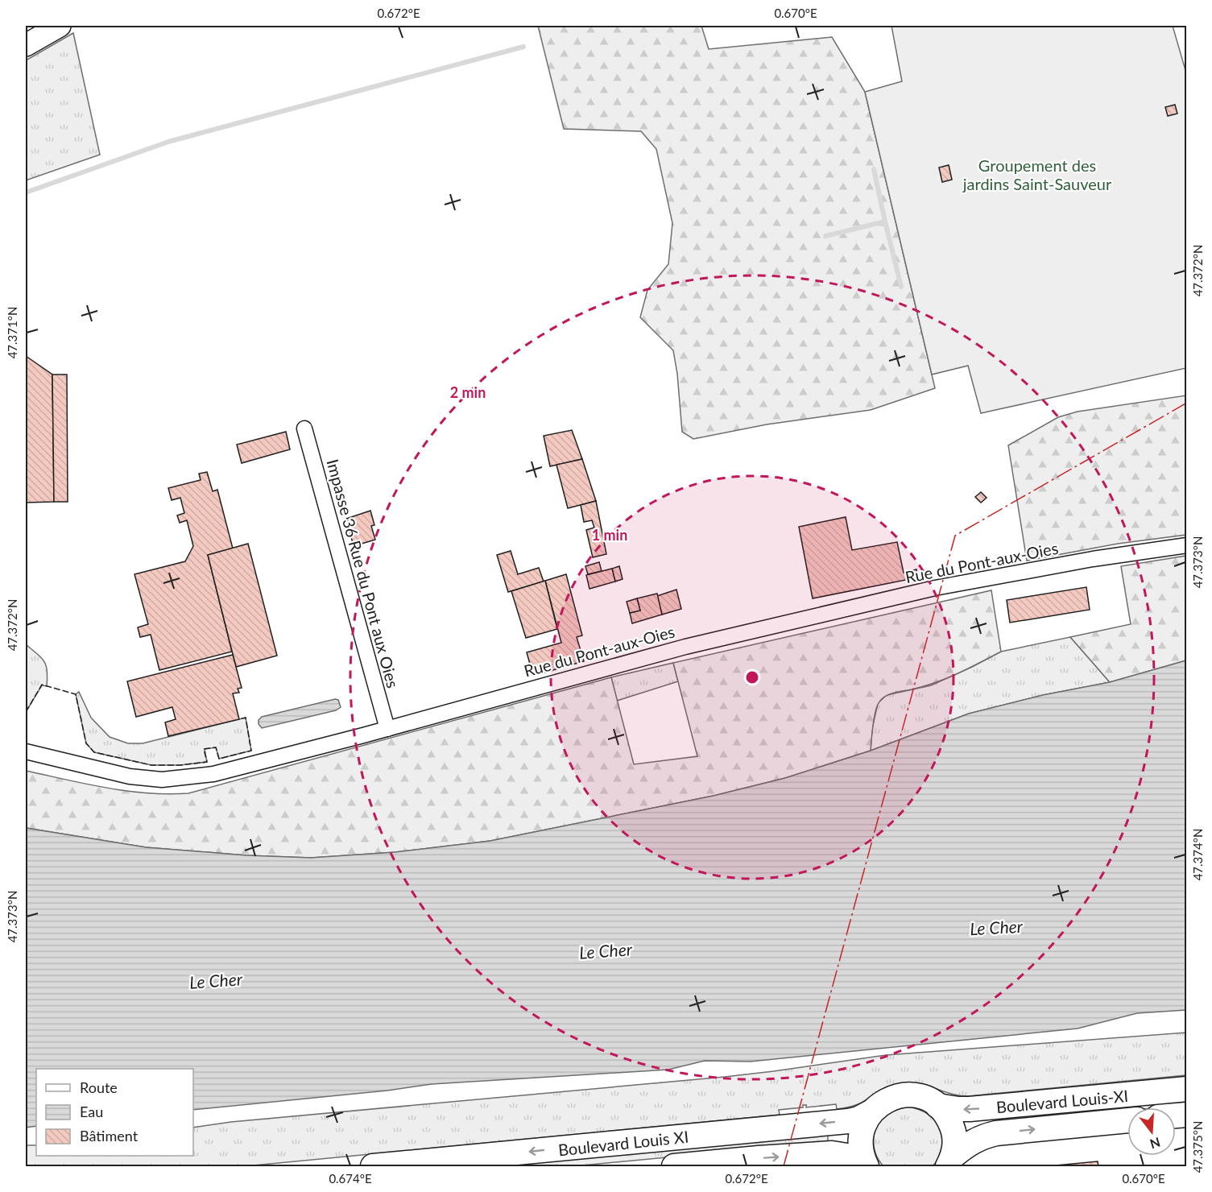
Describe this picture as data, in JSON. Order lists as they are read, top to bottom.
{
  "streets": {
    "main road": ["Boulevard Louis-XI", "Boulevard Louis XI"],
    "street": ["Rue du Pont-aux-Oies", "Impasse 36 Rue du Pont aux Oies"]
  },
  "crossings": [
    ["Rue du Pont-aux-Oies", "Impasse 36 Rue du Pont aux Oies"],
    ["Boulevard Louis-XI", "Boulevard Louis XI"]
  ],
  "water": ["Le Cher"],
  "parks": ["Groupement des jardins Saint-Sauveur"],
  "legend": ["Route", "Eau", "Bâtiment"],
  "north": "bottom",
  "coordinates": [
    "0.672°E",
    "0.670°E",
    "47.372°N",
    "47.371°N",
    "47.373°N",
    "47.374°N",
    "47.375°N",
    "0.674°E"
  ],
  "rings": ["2 min", "1 min"]
}
